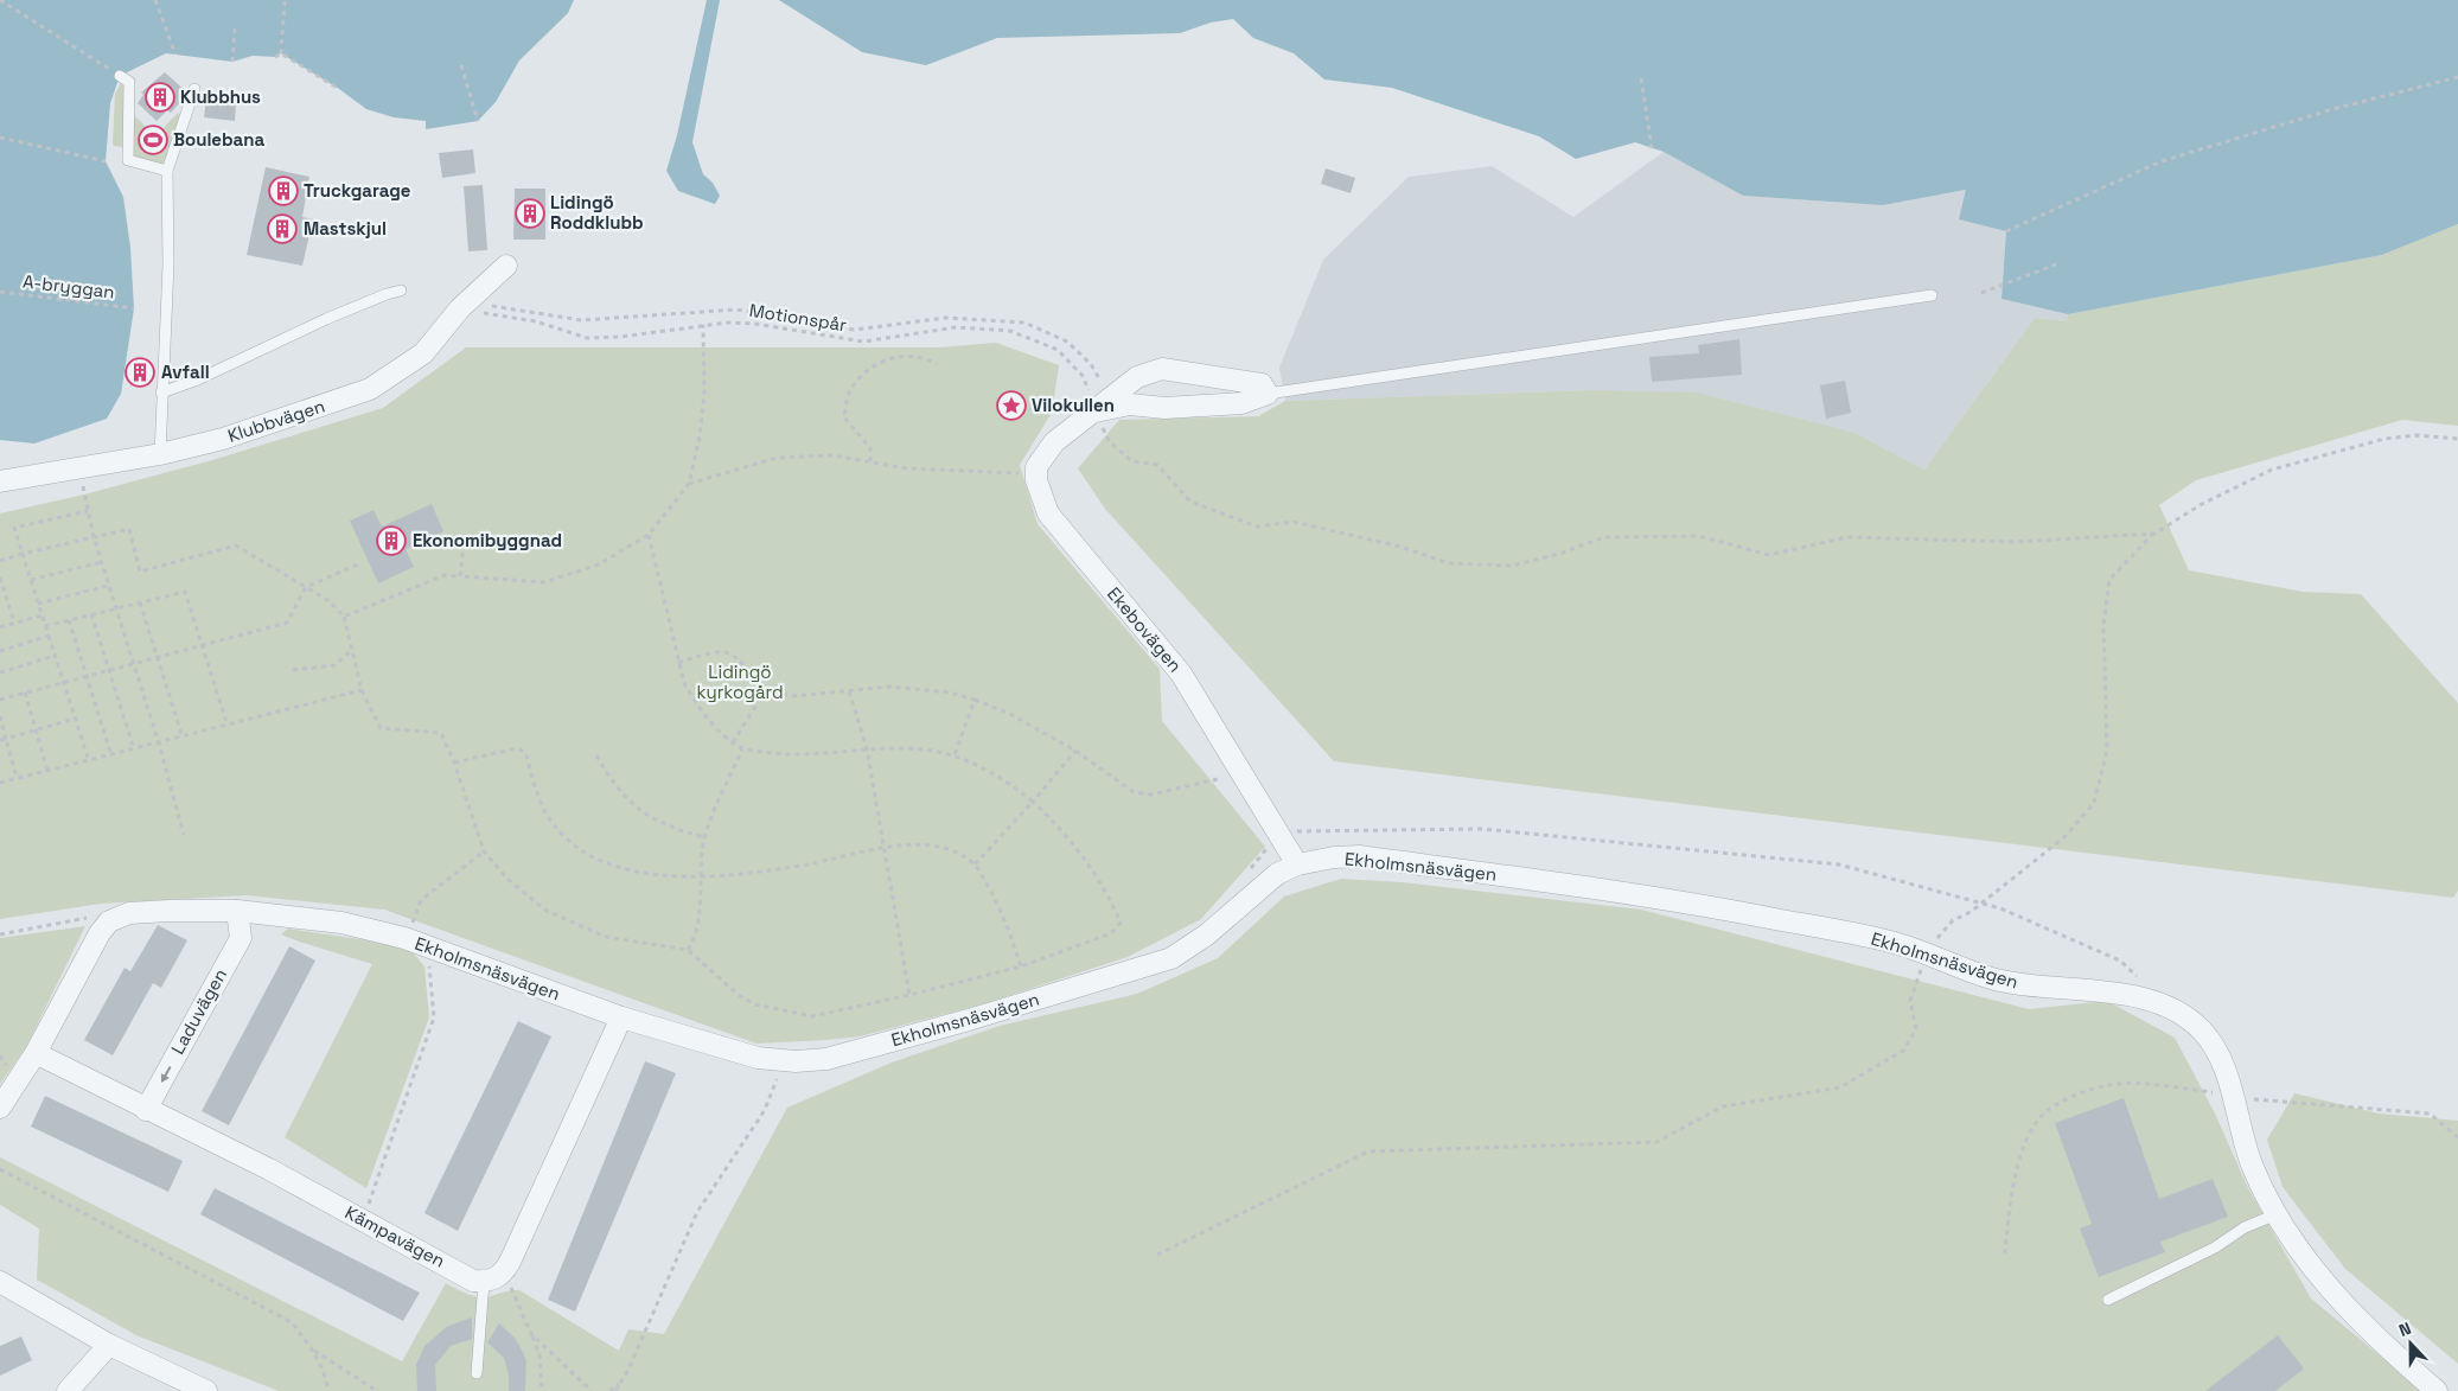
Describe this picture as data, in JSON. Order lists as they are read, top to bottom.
{
  "streets": {
    "street": [
      "Klubbvägen",
      "Ekebovägen",
      "Ekholmsnäsvägen",
      "Laduvägen",
      "Kämpavägen"
    ],
    "path": ["A-bryggan", "Motionspår"]
  },
  "crossings": [
    ["Motionspår", "Klubbvägen"],
    ["Ekebovägen", "Ekholmsnäsvägen"],
    ["Ekholmsnäsvägen", "Laduvägen"],
    ["Ekholmsnäsvägen", "Kämpavägen"],
    ["Laduvägen", "Kämpavägen"]
  ],
  "one_way": ["Laduvägen"],
  "parks": ["Lidingö kyrkogård"],
  "places": {
    "building": [
      "Klubbhus",
      "Truckgarage",
      "Lidingö Roddklubb",
      "Mastskjul",
      "Avfall",
      "Ekonomibyggnad"
    ],
    "sports": ["Boulebana"],
    "place": ["Vilokullen"]
  },
  "north": "top"
}
